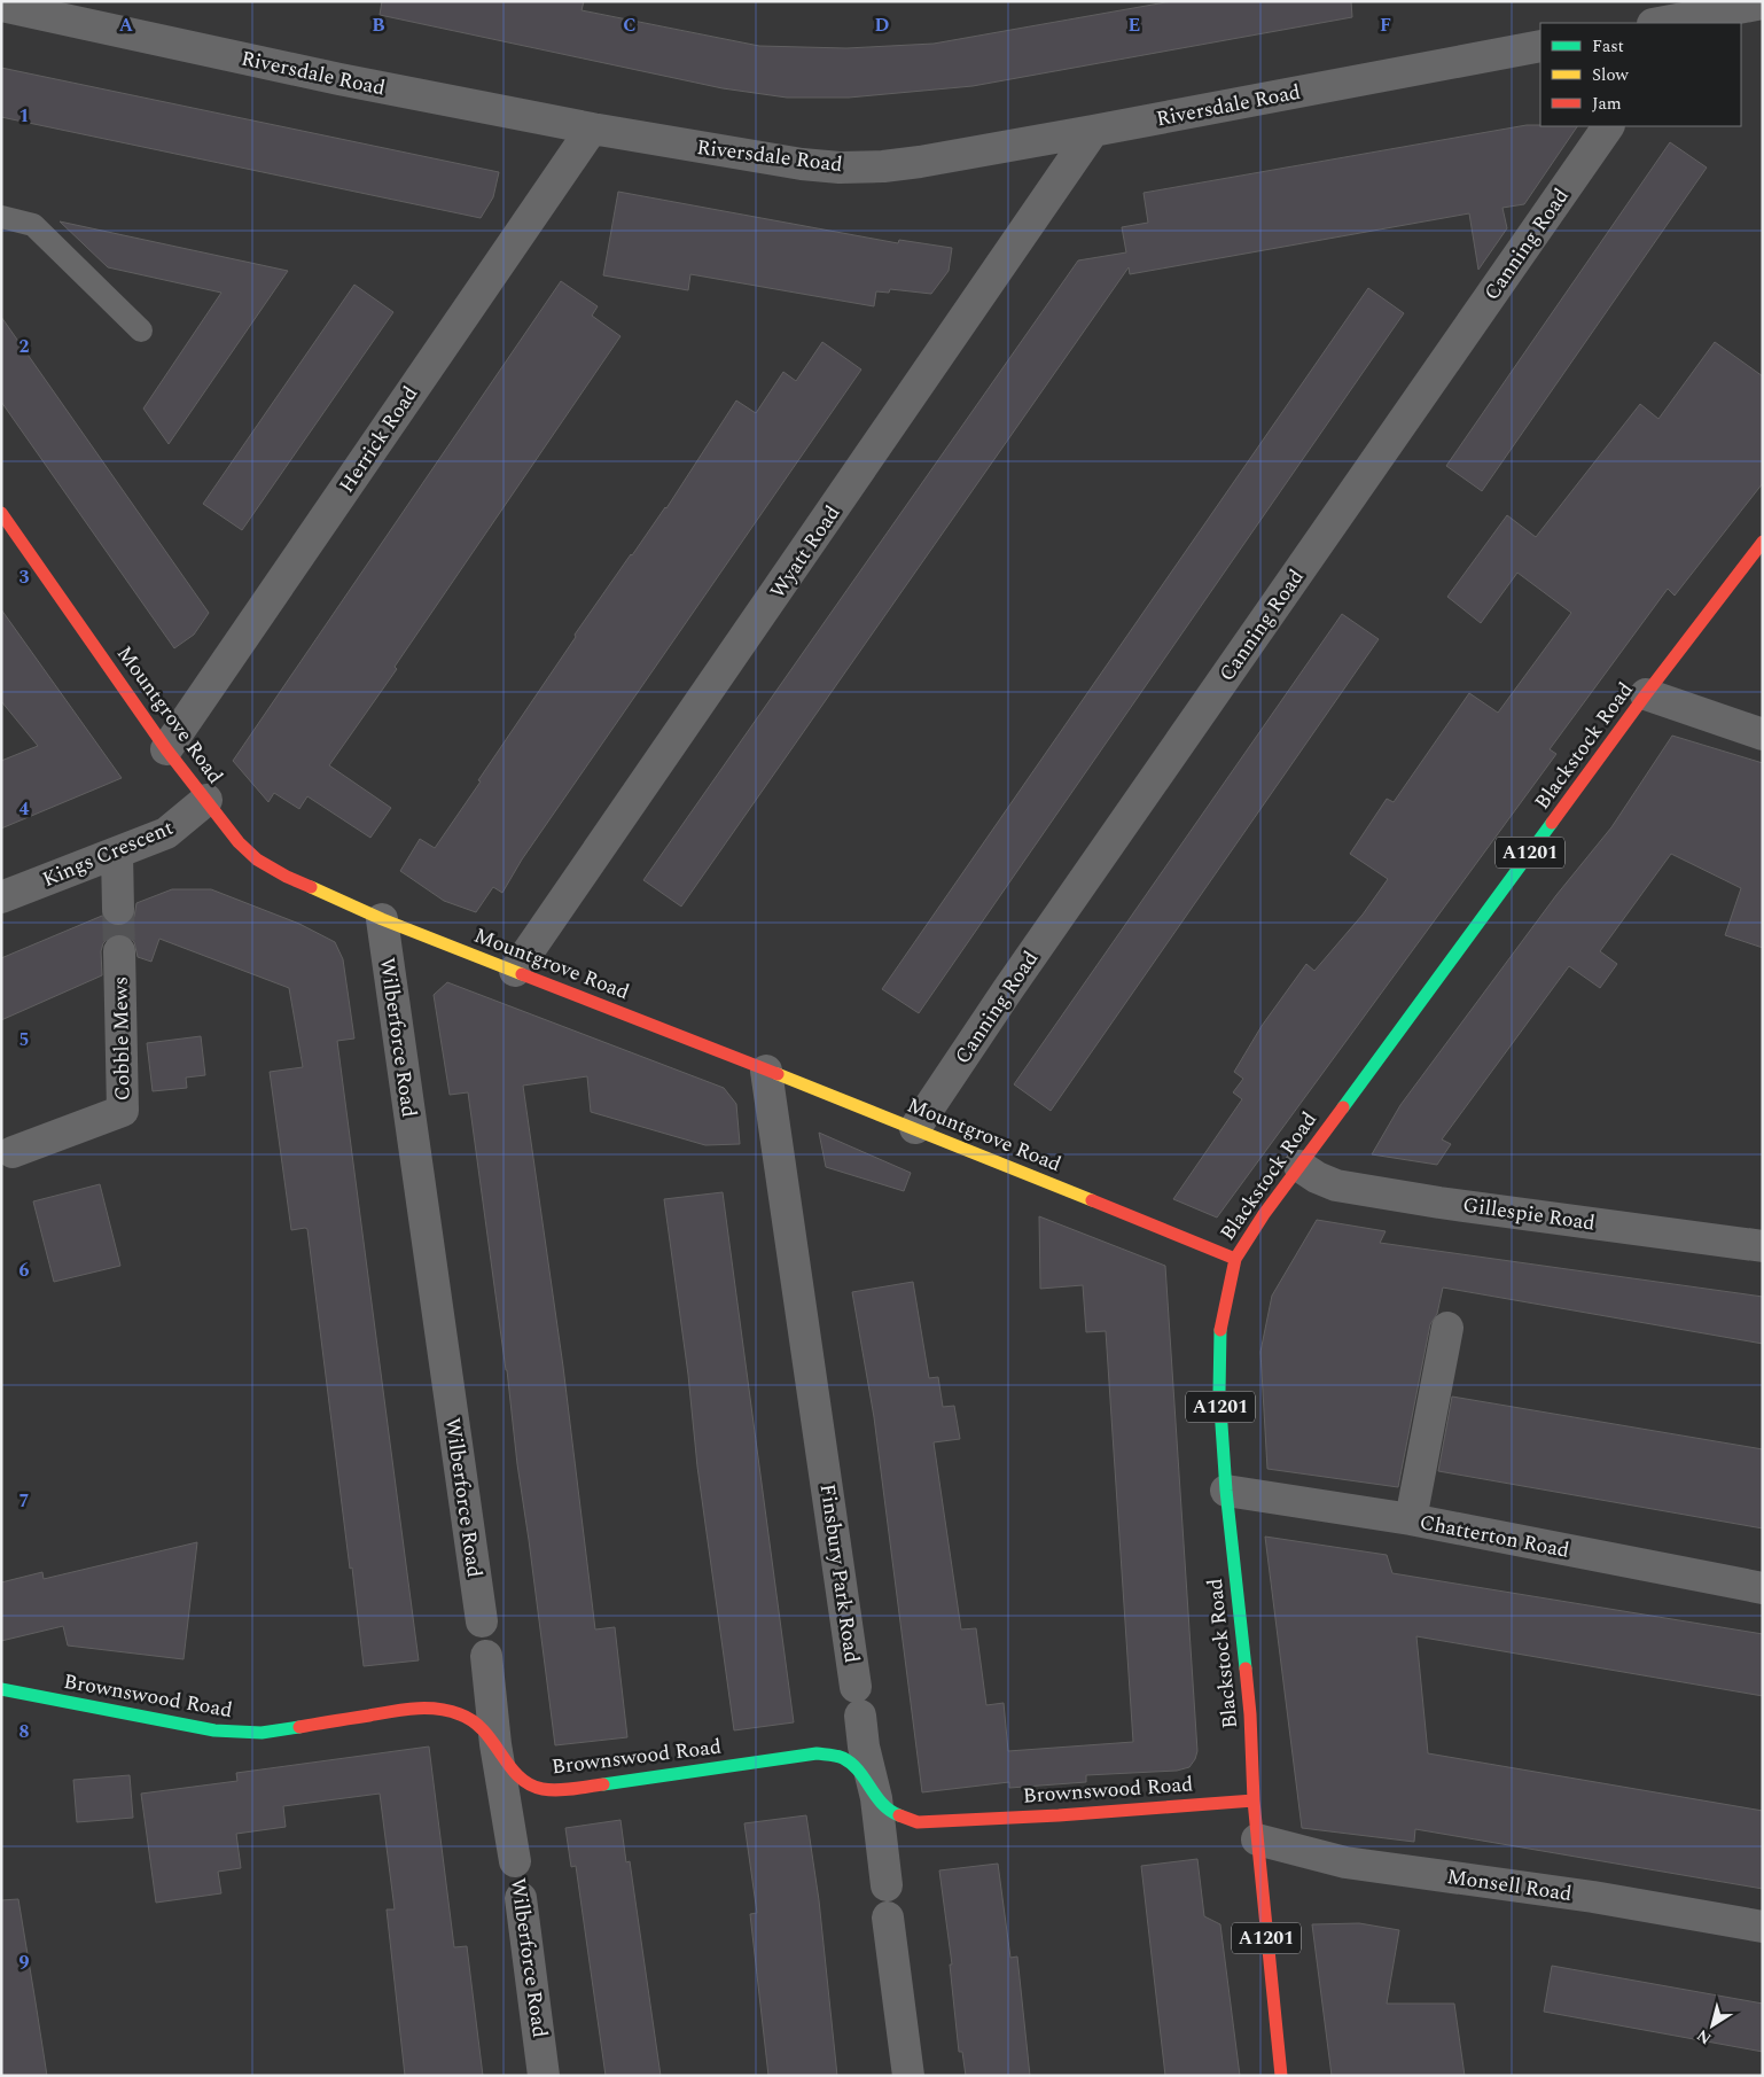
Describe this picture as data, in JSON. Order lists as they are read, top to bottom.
{
  "streets": {
    "main road": [
      "Mountgrove Road",
      "Blackstock Road",
      "A1201",
      "Brownswood Road"
    ],
    "street": [
      "Riversdale Road",
      "Canning Road",
      "Herrick Road",
      "Wyatt Road",
      "Kings Crescent",
      "Wilberforce Road",
      "Cobble Mews",
      "Gillespie Road",
      "Chatterton Road",
      "Finsbury Park Road",
      "Monsell Road"
    ]
  },
  "crossings": [
    ["Riversdale Road", "Herrick Road"],
    ["Riversdale Road", "Wyatt Road"],
    ["Canning Road", "Mountgrove Road"],
    ["Herrick Road", "Mountgrove Road"],
    ["Wyatt Road", "Mountgrove Road"],
    ["Mountgrove Road", "Blackstock Road"],
    ["Mountgrove Road", "Kings Crescent"],
    ["Mountgrove Road", "Wilberforce Road"],
    ["Mountgrove Road", "Finsbury Park Road"],
    ["Blackstock Road", "Gillespie Road"],
    ["Blackstock Road", "Chatterton Road"],
    ["Blackstock Road", "Brownswood Road"],
    ["Blackstock Road", "Monsell Road"],
    ["Wilberforce Road", "Brownswood Road"],
    ["Finsbury Park Road", "Brownswood Road"]
  ],
  "legend": ["Fast", "Slow", "Jam"],
  "north": "bottom left",
  "grid": {
    "columns": [
      "A",
      "B",
      "C",
      "D",
      "E",
      "F"
    ],
    "rows": [
      "1",
      "2",
      "3",
      "4",
      "5",
      "6",
      "7",
      "8",
      "9"
    ]
  }
}
